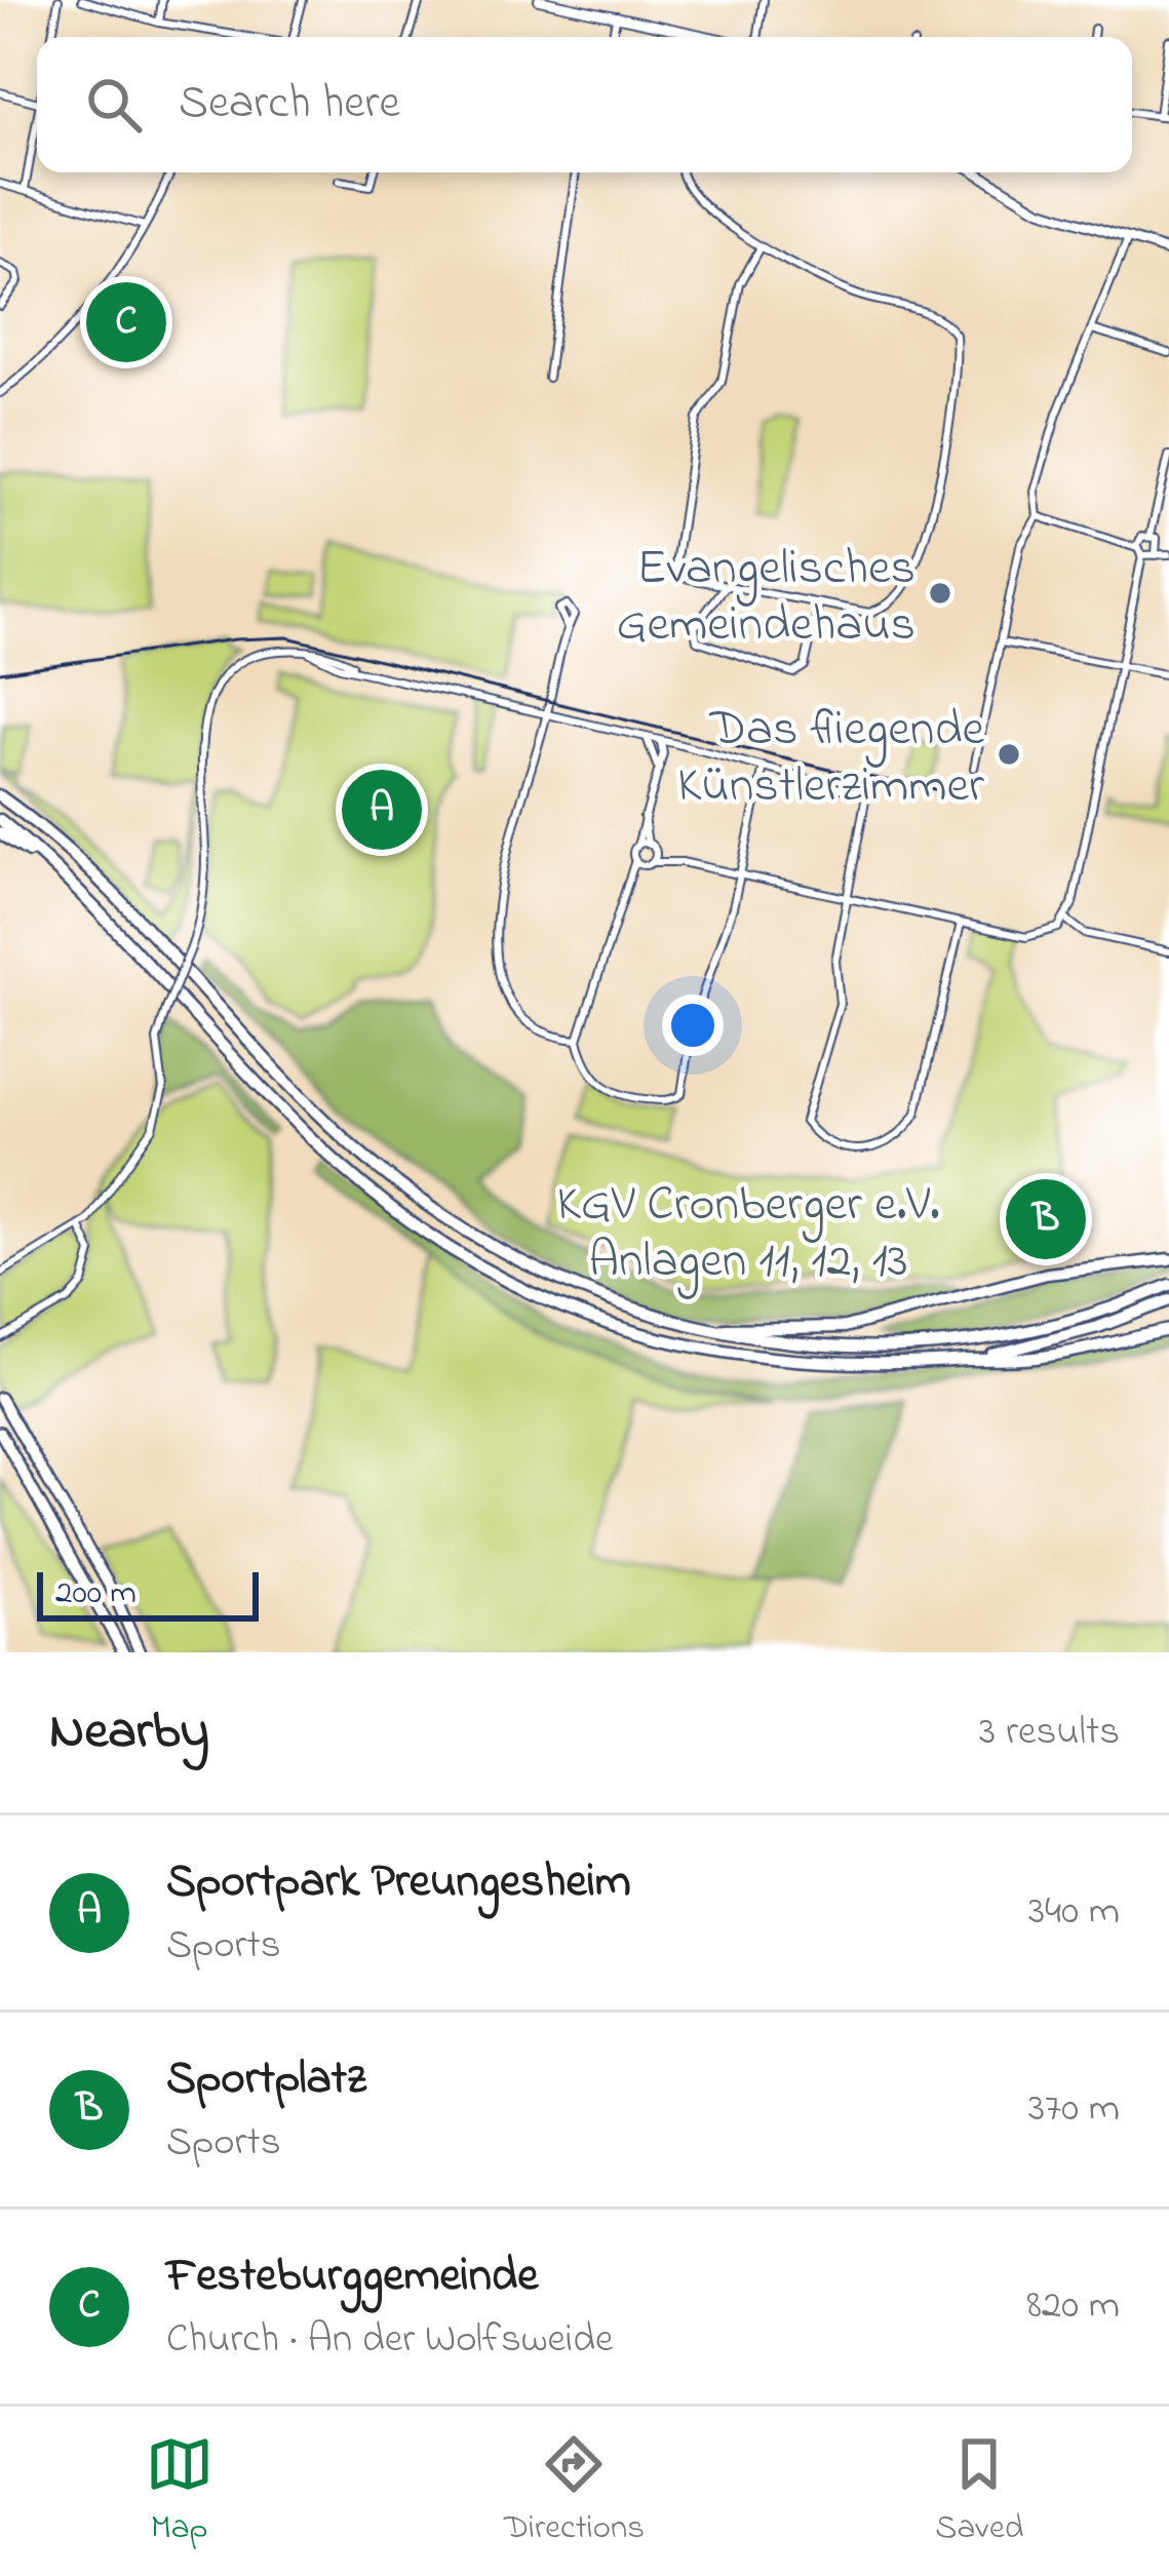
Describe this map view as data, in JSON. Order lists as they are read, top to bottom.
{
  "parks": ["KGV Cronberger e.V. Anlagen 11, 12, 13"],
  "places": ["Evangelisches Gemeindehaus", "Das fliegende Künstlerzimmer"],
  "scale_bar": "200 m",
  "page": {
    "search": "Search here",
    "pins": ["C", "A", "B"],
    "scale": "200 m",
    "heading": ["Nearby", "3 results"],
    "list": [
      {
        "mark": "A",
        "name": "Sportpark Preungesheim",
        "note": "Sports",
        "value": "340 m"
      },
      {
        "mark": "B",
        "name": "Sportplatz",
        "note": "Sports",
        "value": "370 m"
      },
      {
        "mark": "C",
        "name": "Festeburggemeinde",
        "note": "Church · An der Wolfsweide",
        "value": "820 m"
      }
    ],
    "nav": ["Map", "Directions", "Saved"]
  }
}
